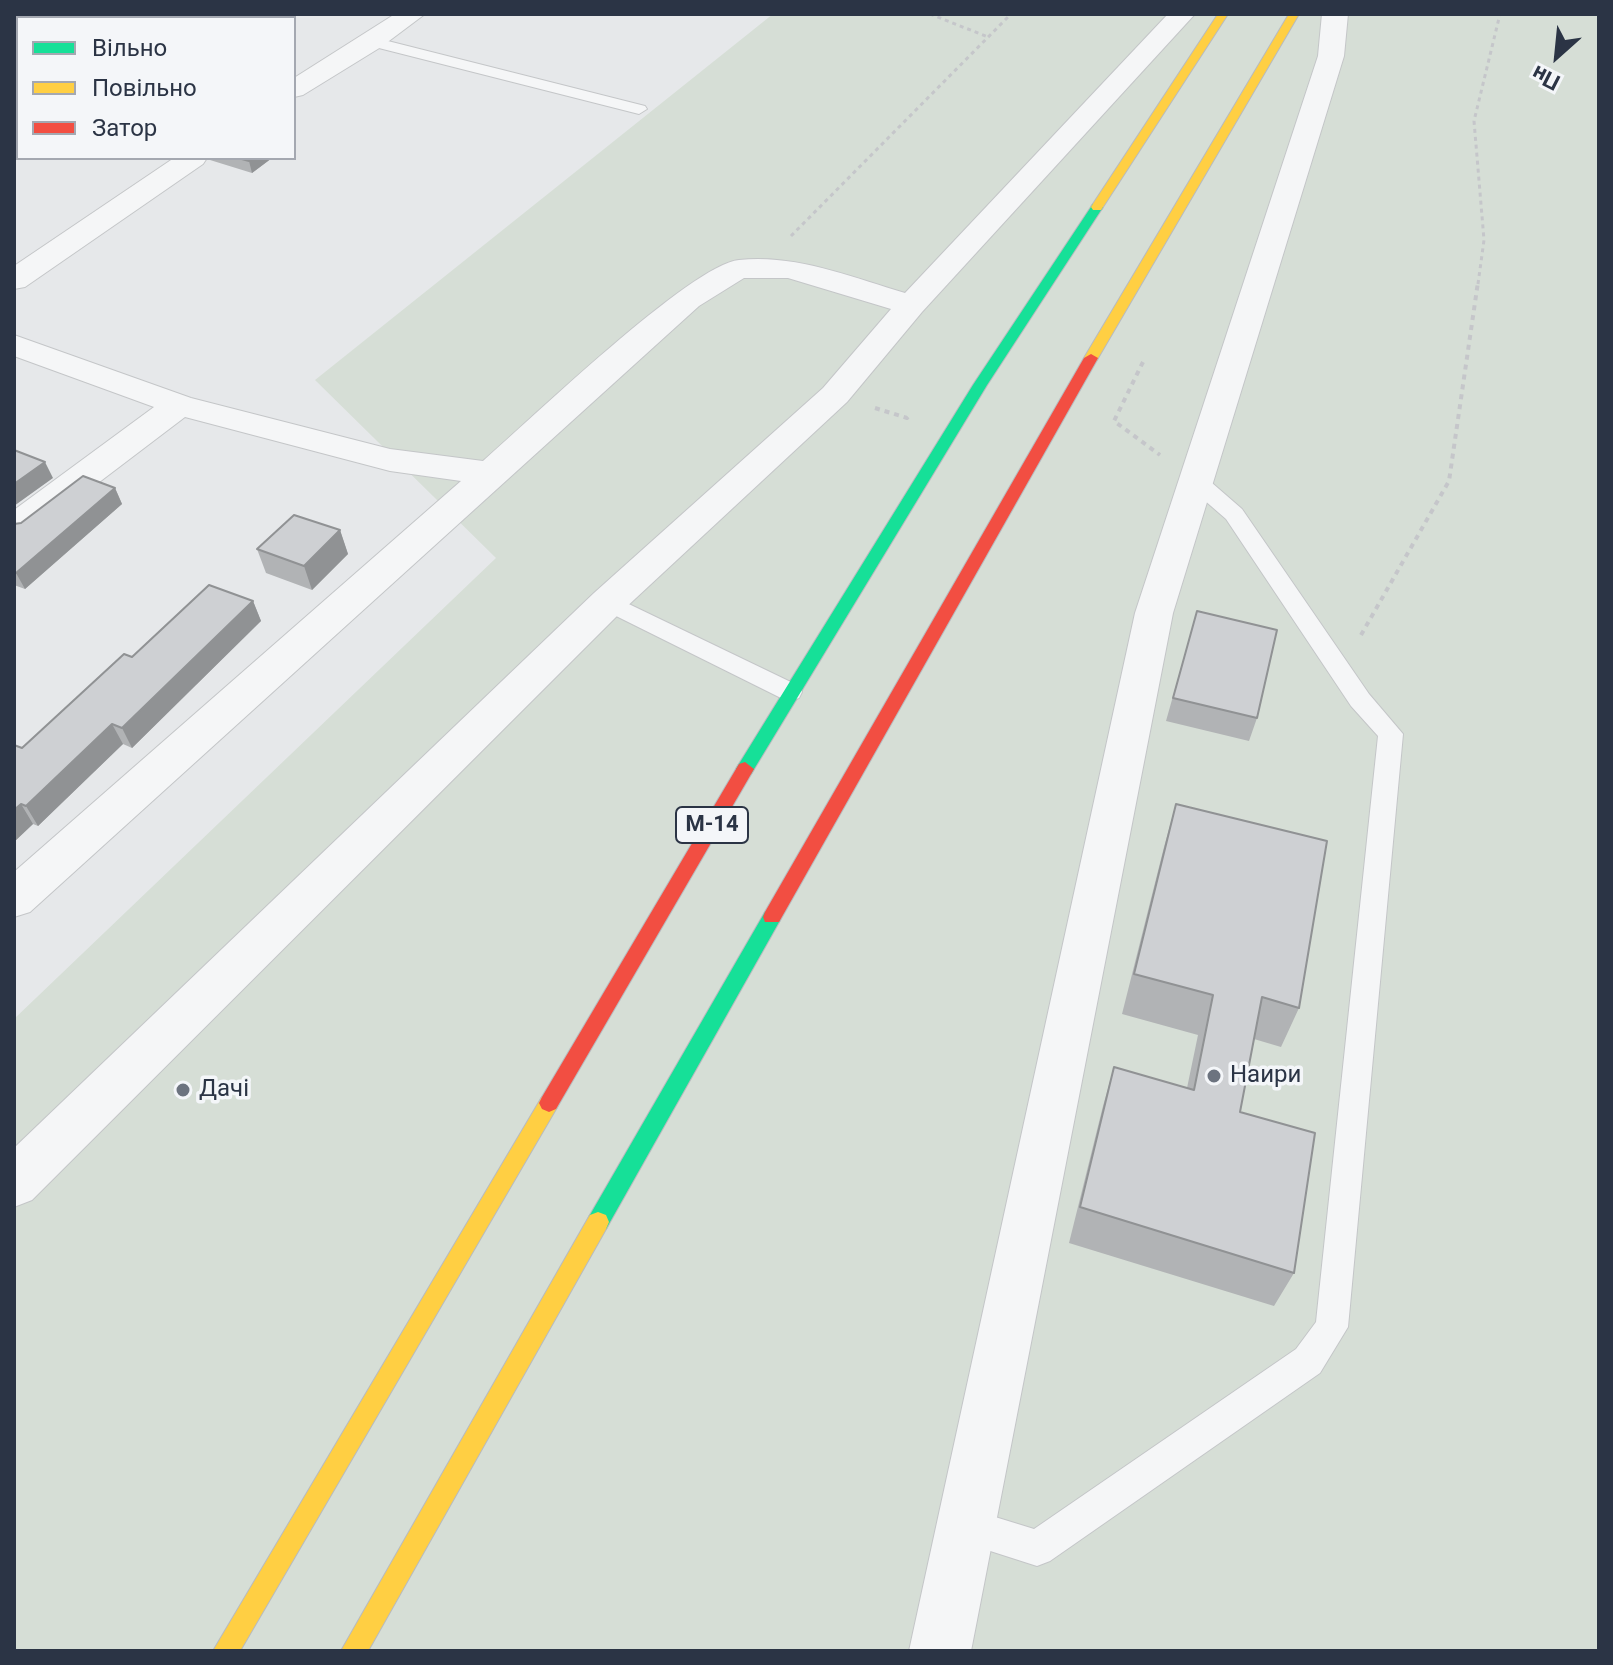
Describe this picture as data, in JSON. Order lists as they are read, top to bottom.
{
  "streets": {
    "highway": ["М-14"]
  },
  "places": ["Наири", "Дачі"],
  "legend": ["Вільно", "Повільно", "Затор"],
  "north": "bottom left"
}
